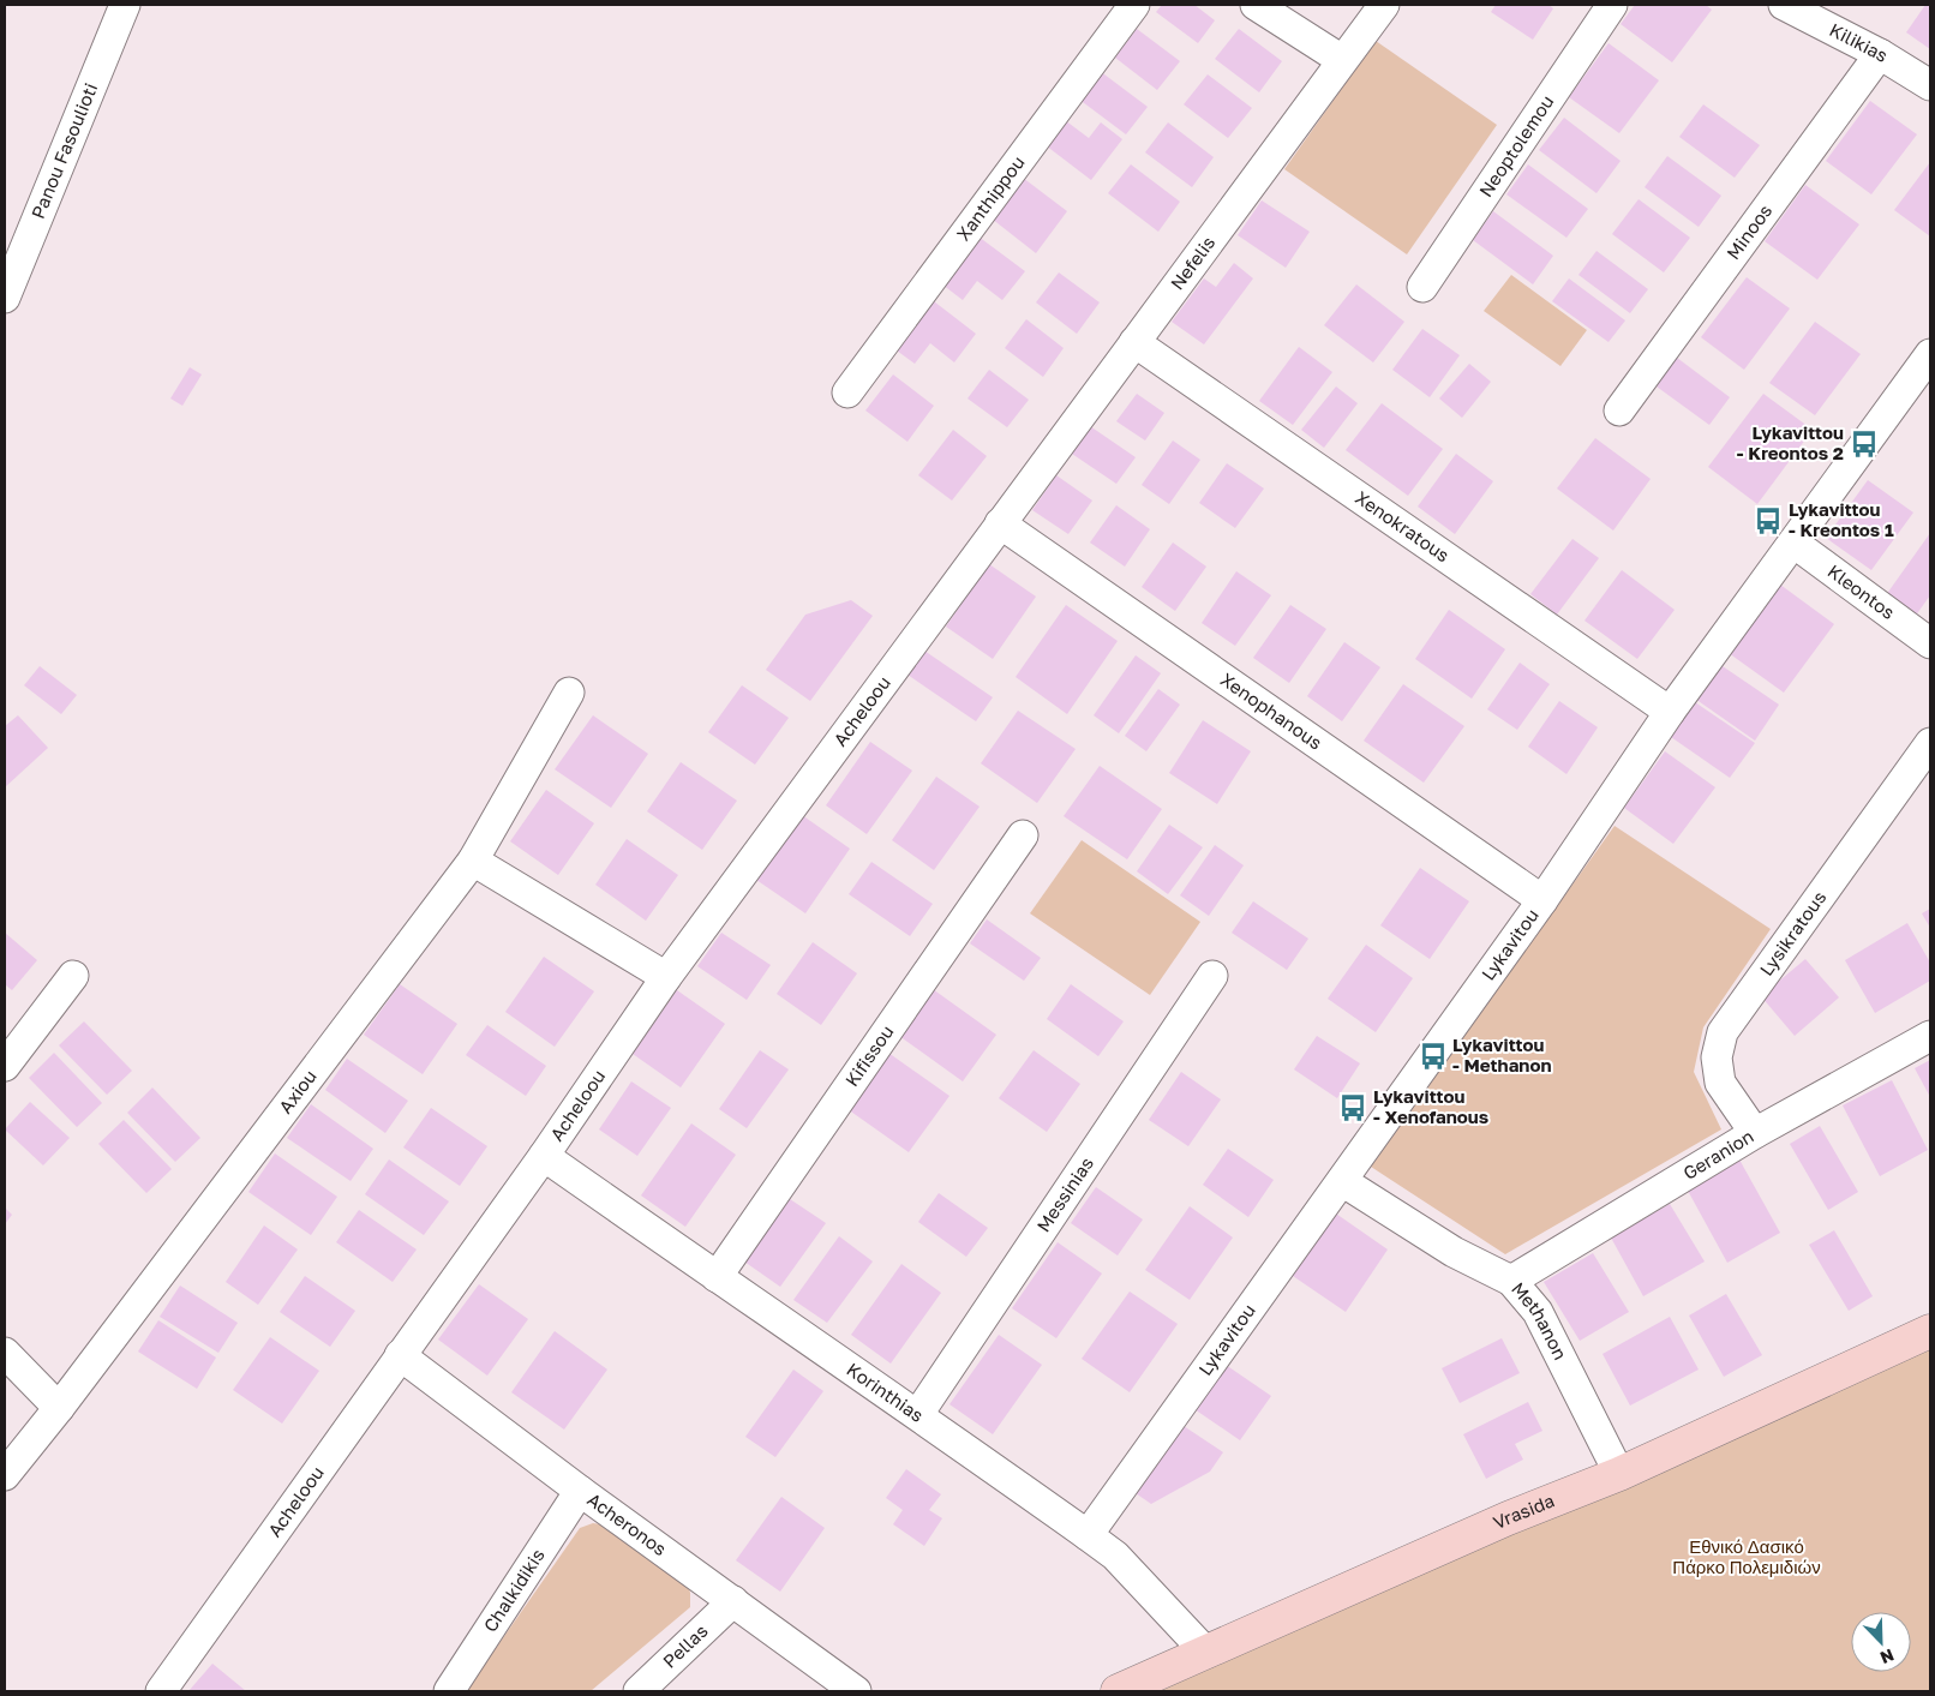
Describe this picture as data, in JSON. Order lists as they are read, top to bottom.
{
  "streets": {
    "street": [
      "Kilikias",
      "Neoptolemou",
      "Panou Fasoulioti",
      "Xanthippou",
      "Minoos",
      "Nefelis",
      "Xenokratous",
      "Kleontos",
      "Acheloou",
      "Xenophanous",
      "Lysikratous",
      "Lykavitou",
      "Kifissou",
      "Axiou",
      "Geranion",
      "Messinias",
      "Methanon",
      "Korinthias",
      "Vrasida",
      "Acheronos",
      "Chalkidikis",
      "Pellas"
    ]
  },
  "crossings": [
    ["Kilikias", "Minoos"],
    ["Nefelis", "Xenokratous"],
    ["Nefelis", "Acheloou"],
    ["Nefelis", "Xenophanous"],
    ["Xenokratous", "Lykavitou"],
    ["Kleontos", "Lykavitou"],
    ["Acheloou", "Xenophanous"],
    ["Acheloou", "Korinthias"],
    ["Acheloou", "Acheronos"],
    ["Xenophanous", "Lykavitou"],
    ["Lysikratous", "Geranion"],
    ["Lykavitou", "Methanon"],
    ["Lykavitou", "Korinthias"],
    ["Kifissou", "Korinthias"],
    ["Geranion", "Methanon"],
    ["Messinias", "Korinthias"],
    ["Methanon", "Vrasida"],
    ["Korinthias", "Vrasida"],
    ["Acheronos", "Chalkidikis"],
    ["Acheronos", "Pellas"]
  ],
  "parks": ["Εθνικό Δασικό Πάρκο Πολεμιδιών"],
  "places": {
    "bus stop": [
      "Lykavittou - Kreontos 2",
      "Lykavittou - Kreontos 1",
      "Lykavittou - Methanon",
      "Lykavittou - Xenofanous"
    ]
  },
  "north": "bottom right"
}
